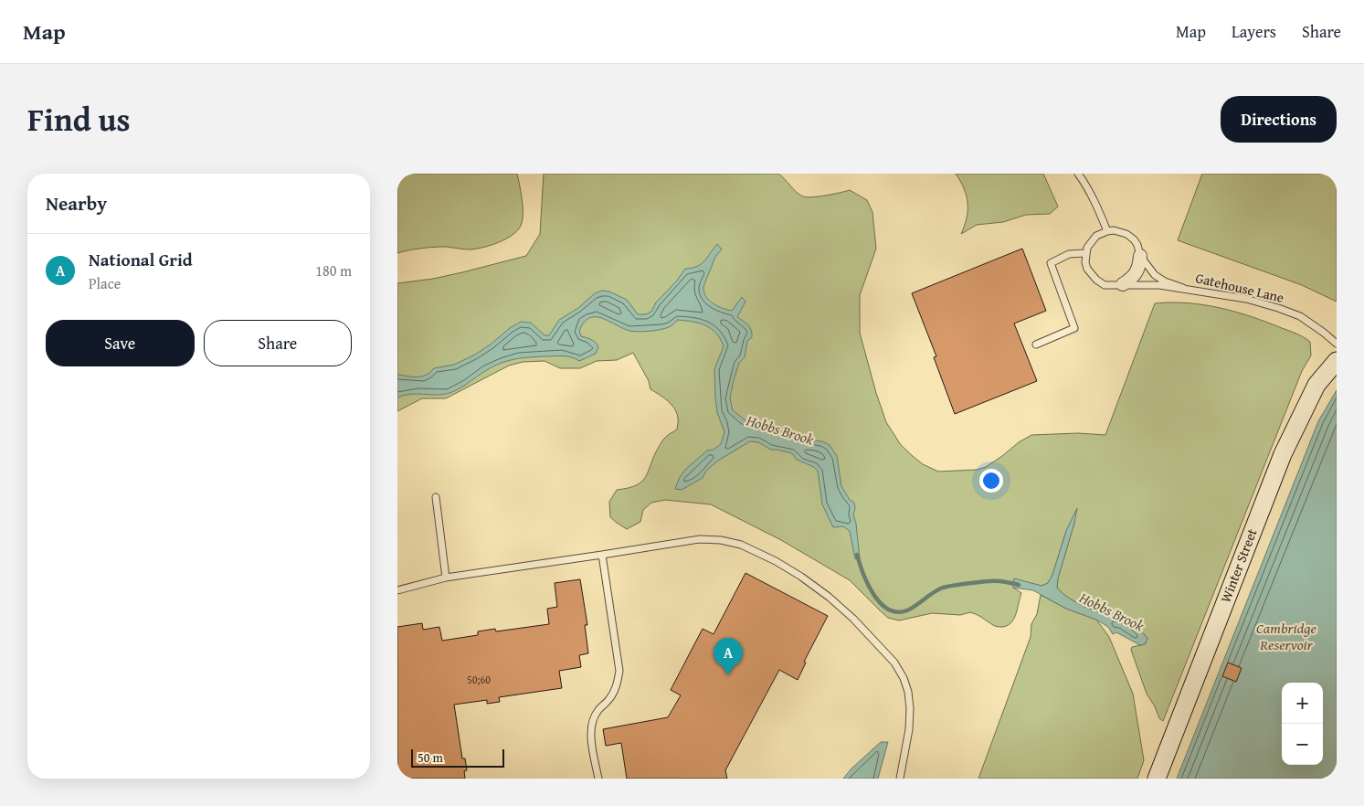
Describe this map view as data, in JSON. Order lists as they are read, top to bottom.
{
  "streets": {
    "street": ["Winter Street"],
    "lane": ["Gatehouse Lane"]
  },
  "water": ["Hobbs Brook", "Cambridge Reservoir"],
  "house_numbers": ["50;60"],
  "scale_bar": "50 m",
  "page": {
    "header": "Map",
    "nav": ["Map", "Layers", "Share"],
    "title": "Find us",
    "buttons": [
      "Directions",
      ["Save", "Share"]
    ],
    "heading": "Nearby",
    "list": [
      {
        "mark": "A",
        "name": "National Grid",
        "note": "Place",
        "value": "180 m"
      }
    ],
    "pins": "A",
    "map_buttons": ["+", "−"],
    "scale": "50 m"
  }
}
